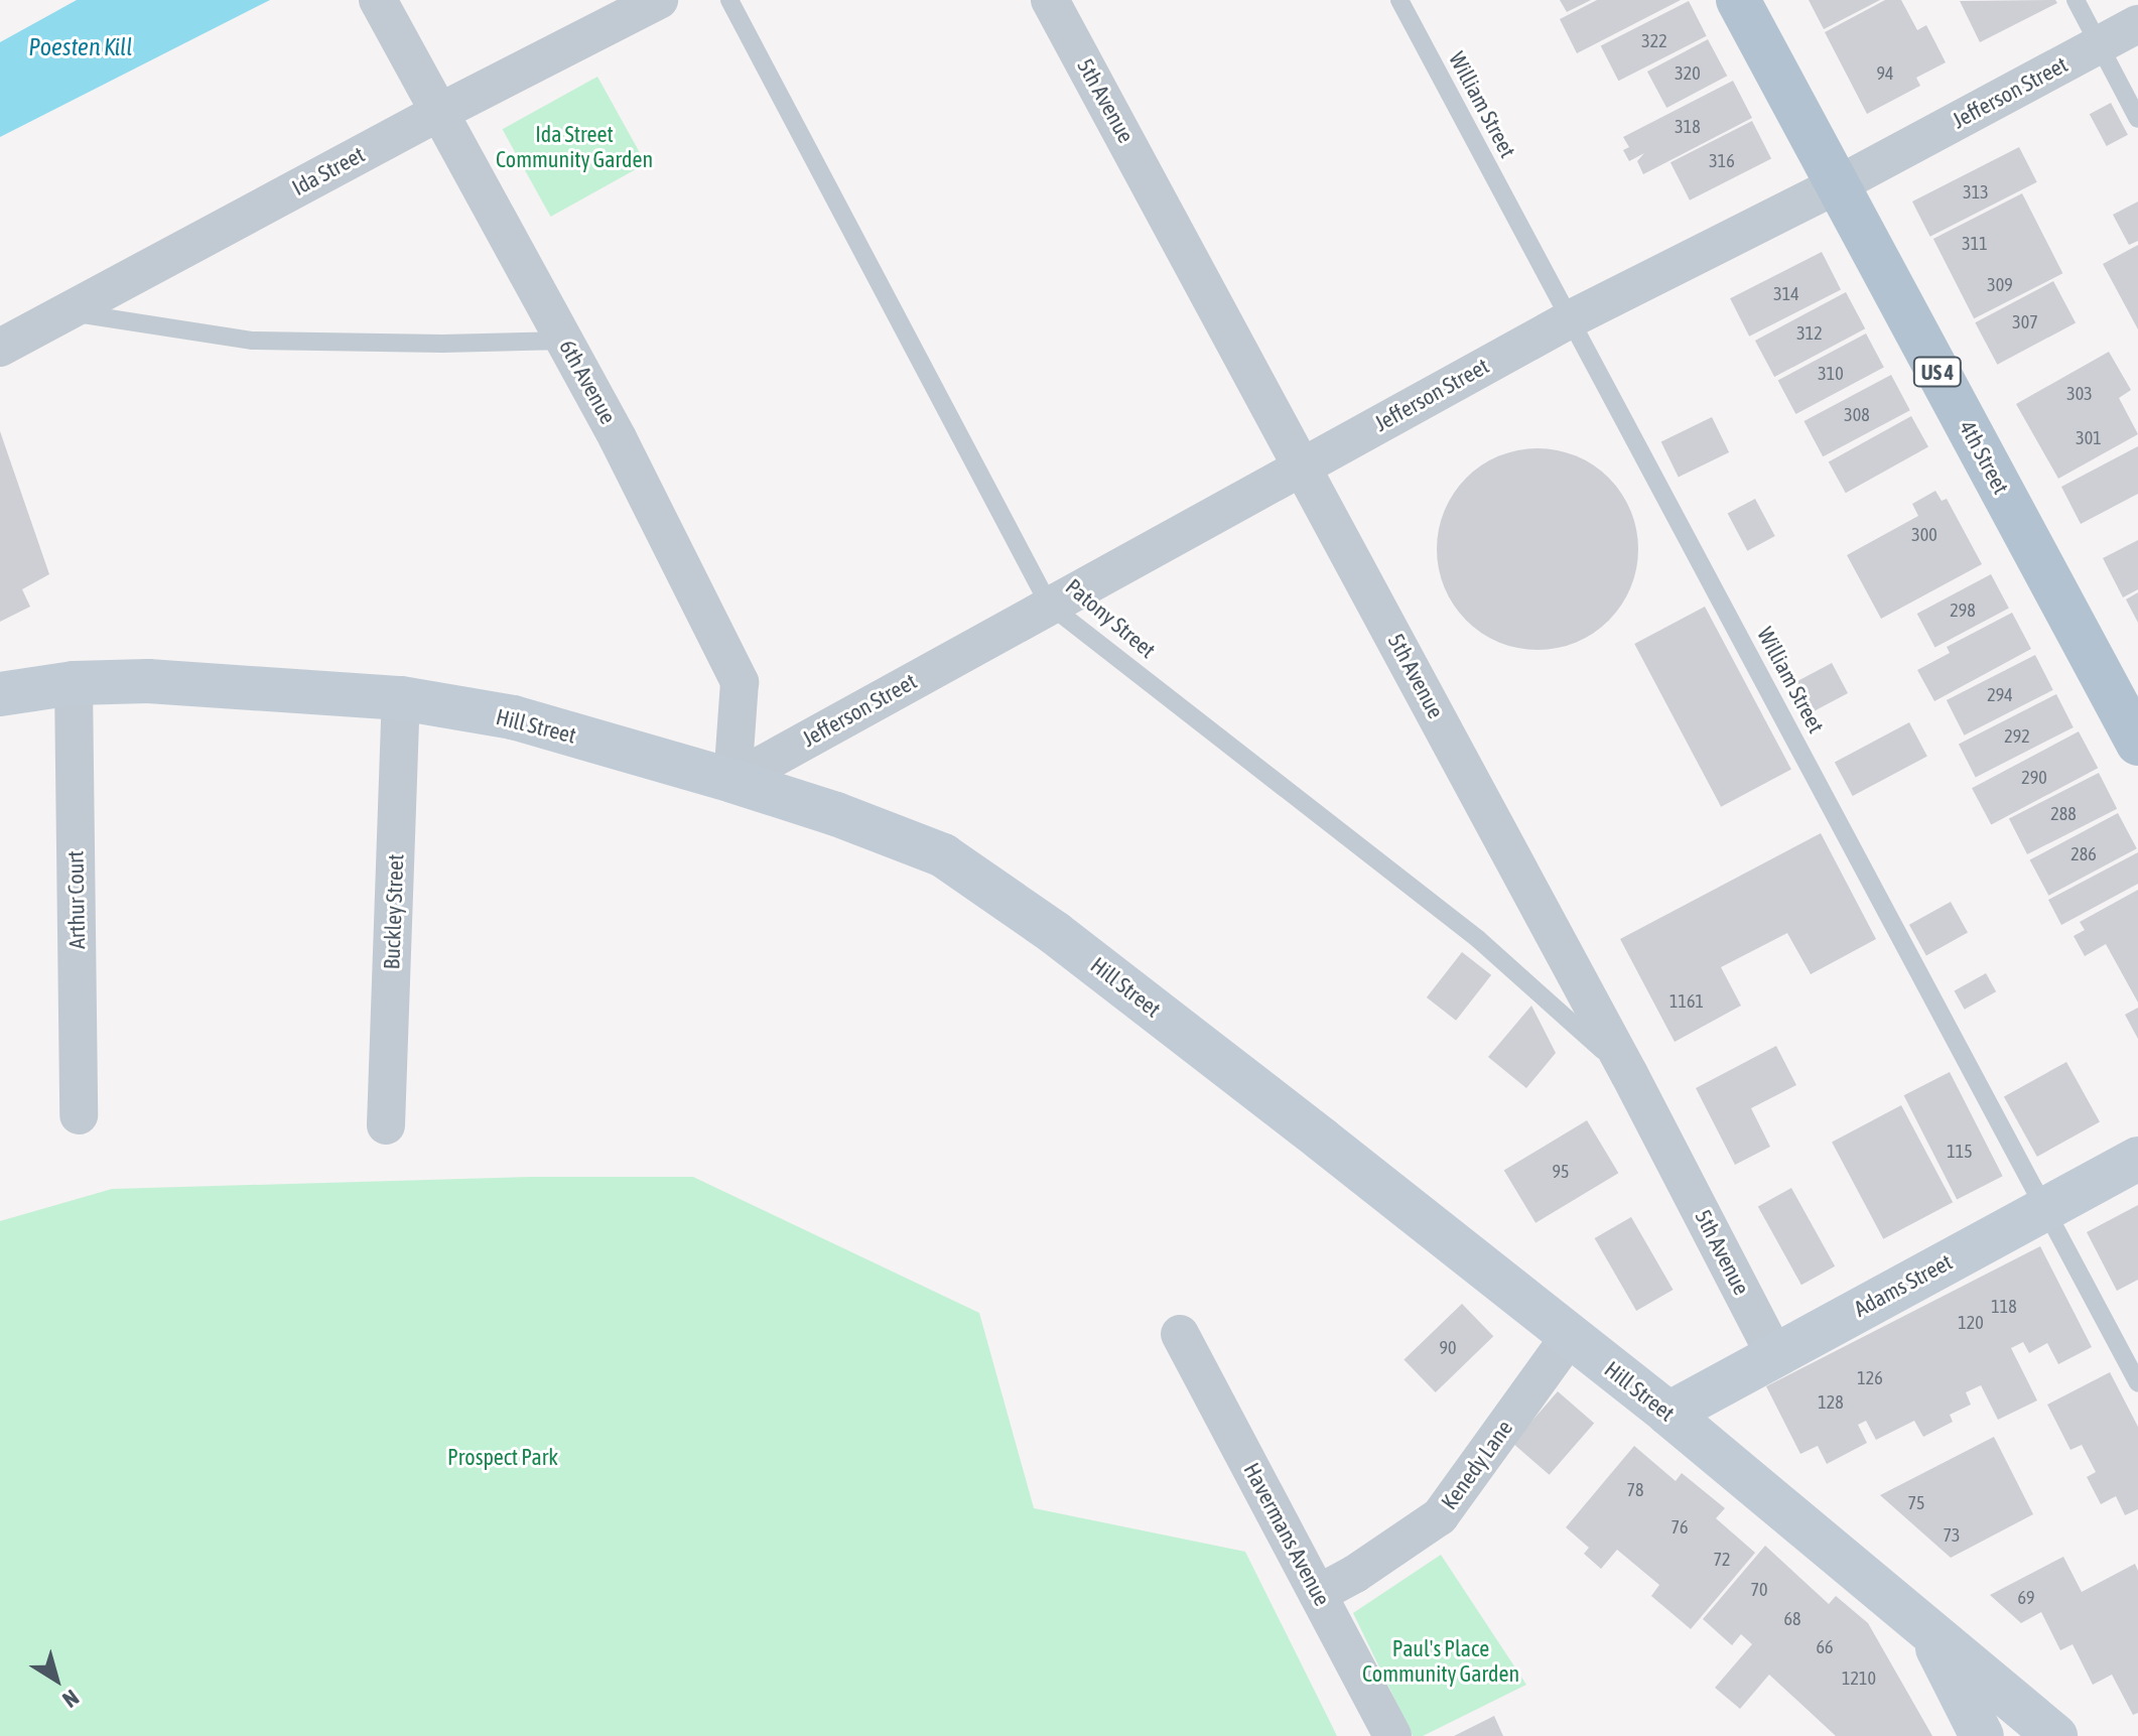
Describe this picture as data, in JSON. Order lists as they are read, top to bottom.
{
  "streets": {
    "main road": ["US 4", "4th Street"],
    "street": [
      "Jefferson Street",
      "5th Avenue",
      "Ida Street",
      "6th Avenue",
      "Hill Street",
      "Arthur Court",
      "Buckley Street",
      "Adams Street",
      "Kenedy Lane",
      "Havermans Avenue"
    ],
    "lane": ["William Street", "Patony Street"]
  },
  "crossings": [
    ["Jefferson Street", "5th Avenue"],
    ["Jefferson Street", "William Street"],
    ["Jefferson Street", "6th Avenue"],
    ["Jefferson Street", "4th Street"],
    ["Jefferson Street", "Patony Street"],
    ["Jefferson Street", "Hill Street"],
    ["5th Avenue", "Patony Street"],
    ["5th Avenue", "Adams Street"],
    ["William Street", "Adams Street"],
    ["Ida Street", "6th Avenue"],
    ["6th Avenue", "Hill Street"],
    ["Hill Street", "Arthur Court"],
    ["Hill Street", "Buckley Street"],
    ["Hill Street", "Adams Street"],
    ["Hill Street", "Kenedy Lane"],
    ["Kenedy Lane", "Havermans Avenue"]
  ],
  "water": ["Poesten Kill"],
  "parks": ["Ida Street Community Garden", "Prospect Park", "Paul's Place Community Garden"],
  "house_numbers": [
    "322",
    "320",
    "94",
    "318",
    "316",
    "313",
    "311",
    "309",
    "314",
    "307",
    "312",
    "310",
    "303",
    "308",
    "301",
    "300",
    "298",
    "294",
    "292",
    "290",
    "288",
    "286",
    "1161",
    "115",
    "95",
    "118",
    "120",
    "90",
    "126",
    "128",
    "78",
    "75",
    "76",
    "73",
    "72",
    "70",
    "69",
    "68",
    "66",
    "1210"
  ],
  "north": "bottom right"
}
